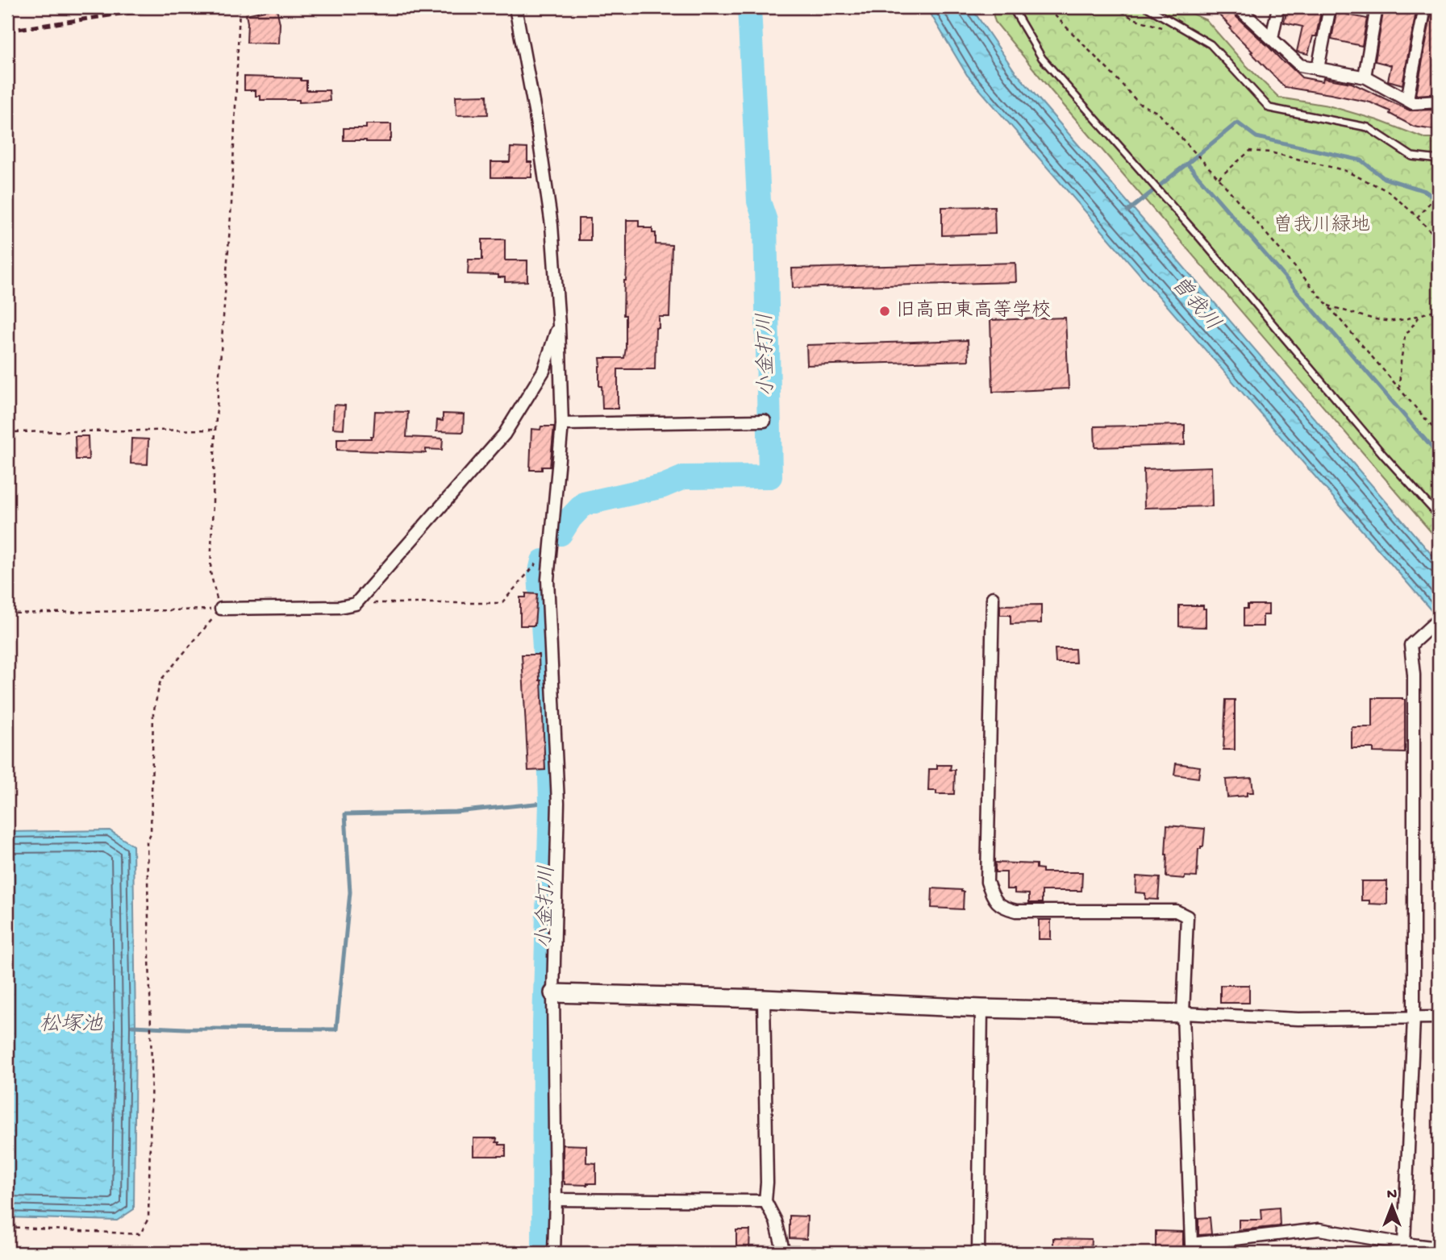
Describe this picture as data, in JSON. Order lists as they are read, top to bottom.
{
  "water": ["曽我川", "小金打川", "松塚池"],
  "parks": ["曽我川緑地"],
  "places": ["旧高田東高等学校"],
  "north": "top"
}
